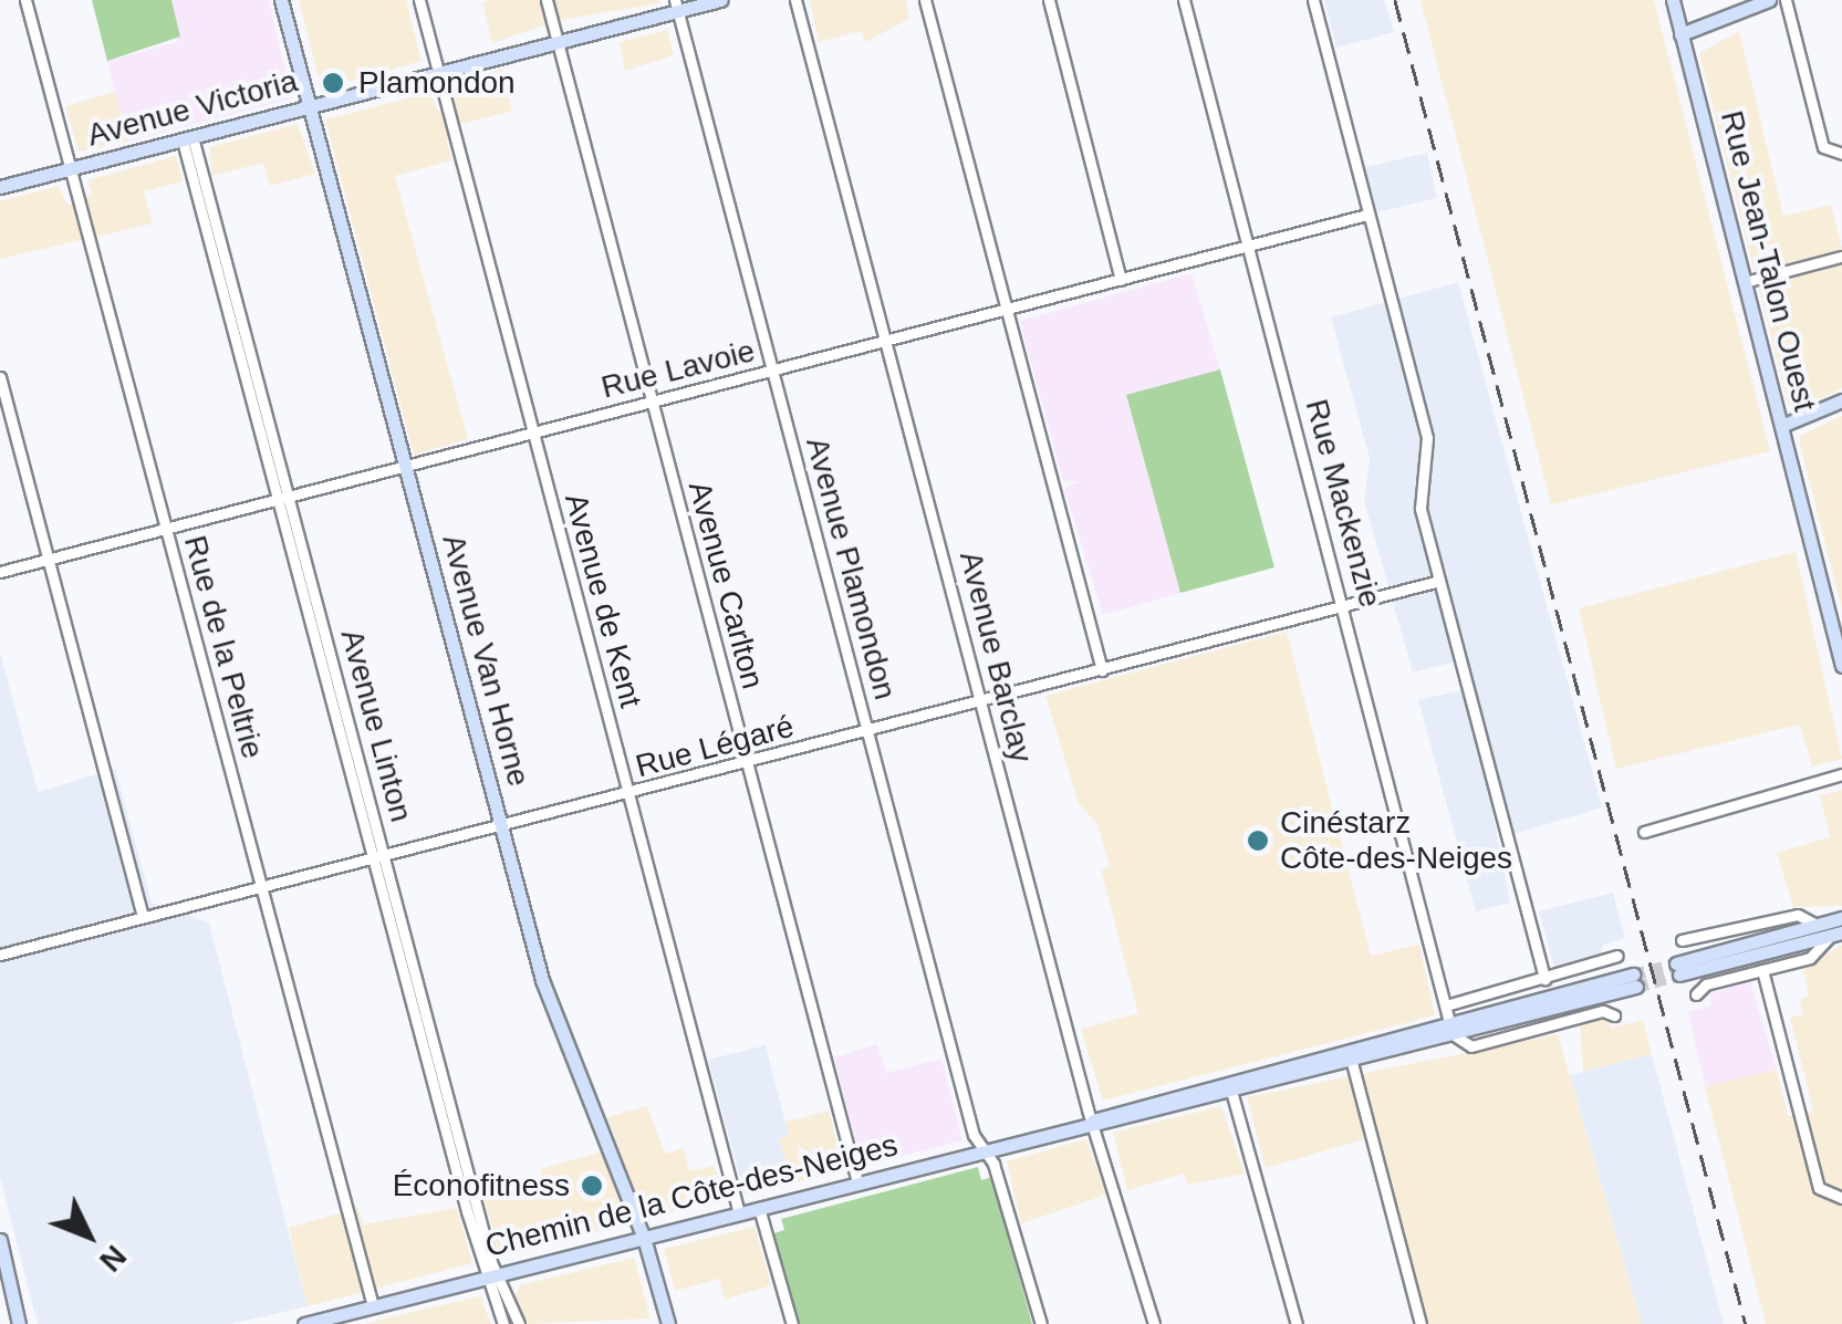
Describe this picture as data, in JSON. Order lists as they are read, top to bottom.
{
  "streets": {
    "main road": [
      "Avenue Victoria",
      "Rue Jean-Talon Ouest",
      "Avenue Van Horne",
      "Chemin de la Côte-des-Neiges"
    ],
    "street": [
      "Rue Lavoie",
      "Rue Mackenzie",
      "Avenue Plamondon",
      "Avenue Carlton",
      "Avenue de Kent",
      "Rue de la Peltrie",
      "Avenue Barclay",
      "Avenue Linton",
      "Rue Légaré"
    ]
  },
  "crossings": [
    ["Avenue Victoria", "Avenue Plamondon"],
    ["Avenue Victoria", "Avenue Carlton"],
    ["Avenue Victoria", "Avenue de Kent"],
    ["Avenue Victoria", "Rue de la Peltrie"],
    ["Avenue Victoria", "Avenue Van Horne"],
    ["Avenue Victoria", "Avenue Linton"],
    ["Rue Lavoie", "Rue Mackenzie"],
    ["Rue Lavoie", "Avenue Plamondon"],
    ["Rue Lavoie", "Avenue Carlton"],
    ["Rue Lavoie", "Avenue de Kent"],
    ["Rue Lavoie", "Rue de la Peltrie"],
    ["Rue Lavoie", "Avenue Barclay"],
    ["Rue Lavoie", "Avenue Van Horne"],
    ["Rue Lavoie", "Avenue Linton"],
    ["Rue Mackenzie", "Rue Légaré"],
    ["Rue Mackenzie", "Chemin de la Côte-des-Neiges"],
    ["Avenue Plamondon", "Rue Légaré"],
    ["Avenue Plamondon", "Chemin de la Côte-des-Neiges"],
    ["Avenue Carlton", "Rue Légaré"],
    ["Avenue Carlton", "Chemin de la Côte-des-Neiges"],
    ["Avenue de Kent", "Rue Légaré"],
    ["Avenue de Kent", "Chemin de la Côte-des-Neiges"],
    ["Rue de la Peltrie", "Rue Légaré"],
    ["Rue de la Peltrie", "Chemin de la Côte-des-Neiges"],
    ["Avenue Barclay", "Rue Légaré"],
    ["Avenue Barclay", "Chemin de la Côte-des-Neiges"],
    ["Avenue Van Horne", "Rue Légaré"],
    ["Avenue Van Horne", "Chemin de la Côte-des-Neiges"],
    ["Avenue Linton", "Rue Légaré"],
    ["Avenue Linton", "Chemin de la Côte-des-Neiges"]
  ],
  "places": ["Plamondon", "Cinéstarz Côte-des-Neiges", "Éconofitness"],
  "north": "bottom right"
}
